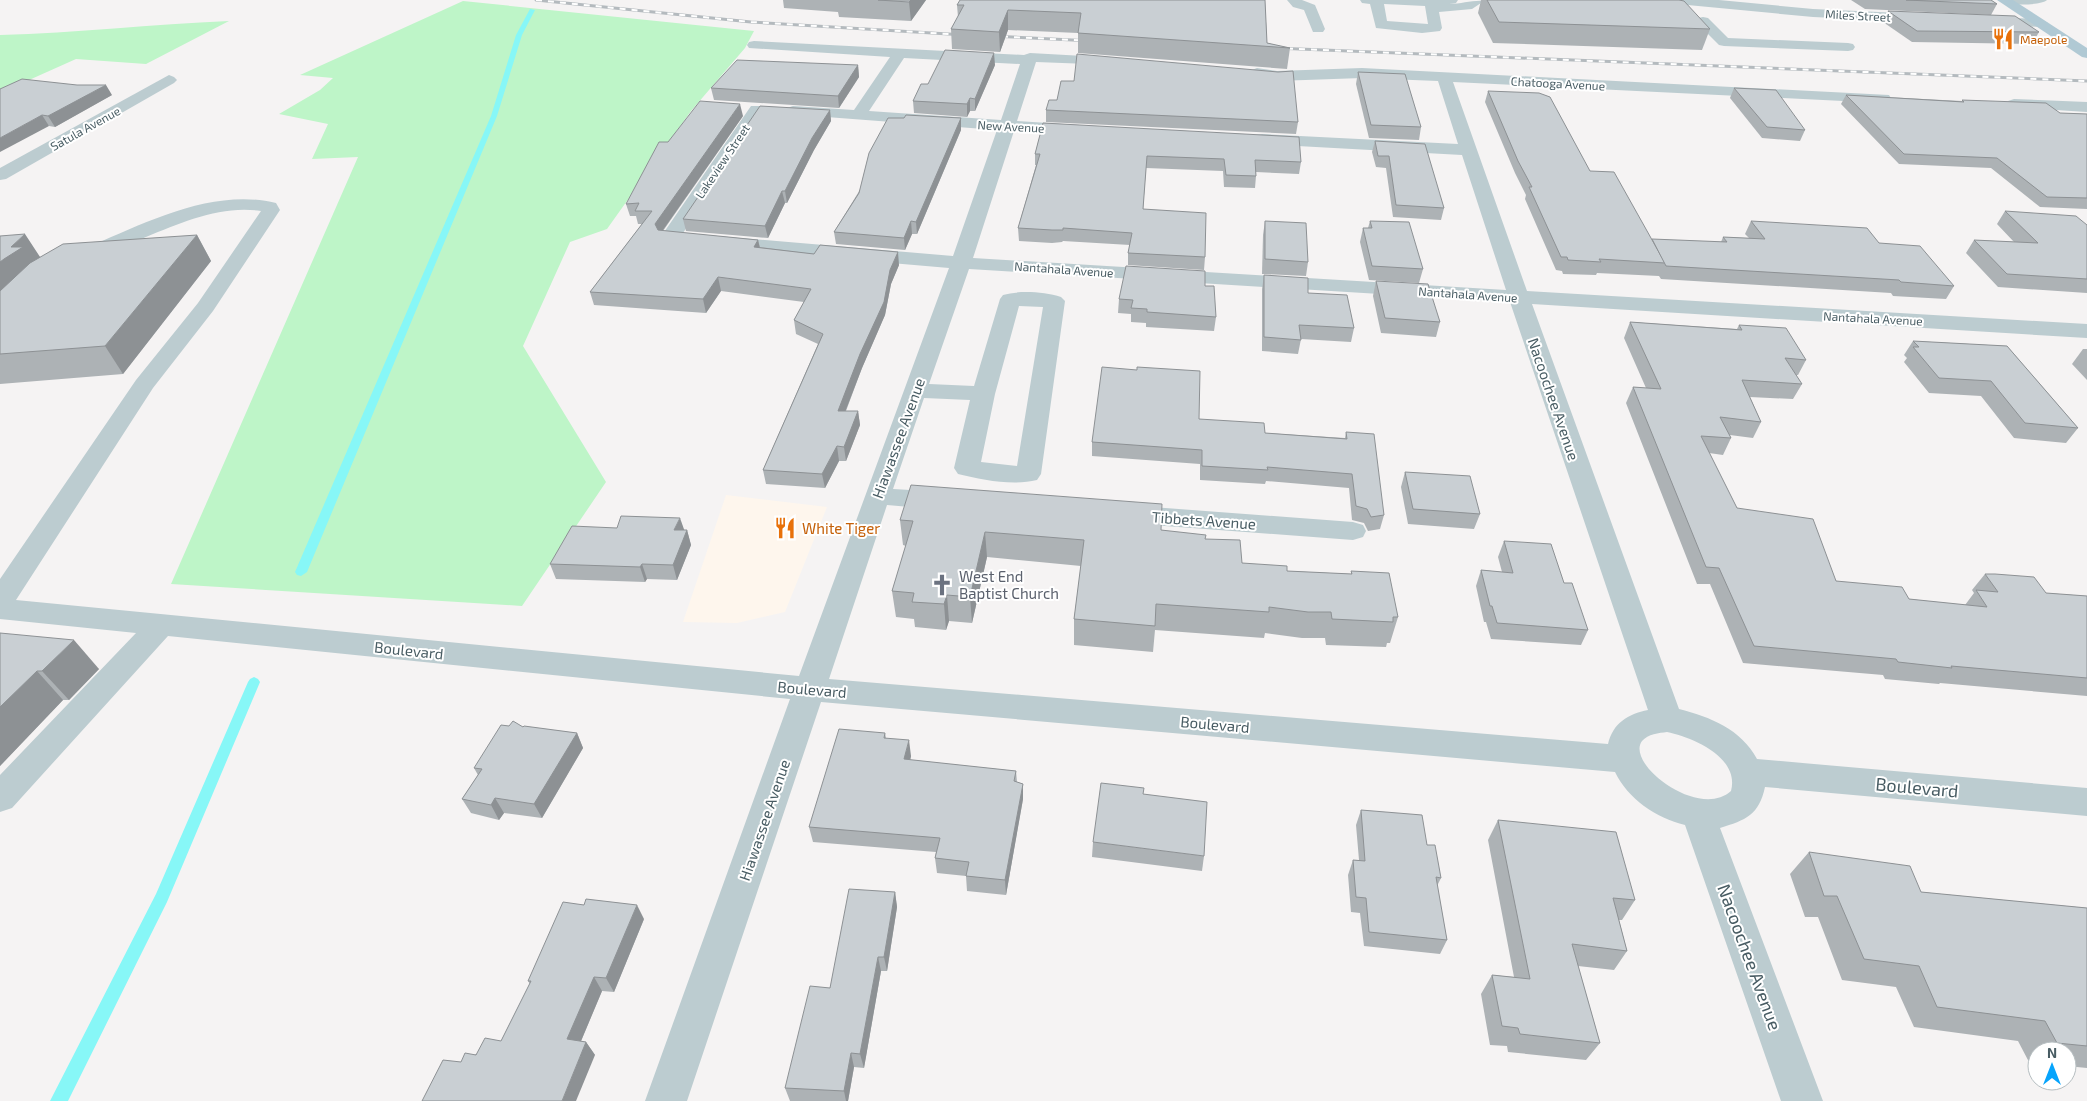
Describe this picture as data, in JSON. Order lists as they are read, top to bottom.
{
  "streets": {
    "street": [
      "Miles Street",
      "Chatooga Avenue",
      "New Avenue",
      "Satula Avenue",
      "Lakeview Street",
      "Nantahala Avenue",
      "Nacoochee Avenue",
      "Hiawassee Avenue",
      "Tibbets Avenue",
      "Boulevard"
    ]
  },
  "crossings": [
    ["Chatooga Avenue", "Nacoochee Avenue"],
    ["New Avenue", "Lakeview Street"],
    ["New Avenue", "Hiawassee Avenue"],
    ["Lakeview Street", "Nantahala Avenue"],
    ["Nantahala Avenue", "Nacoochee Avenue"],
    ["Nantahala Avenue", "Hiawassee Avenue"],
    ["Nacoochee Avenue", "Boulevard"],
    ["Hiawassee Avenue", "Boulevard"]
  ],
  "places": {
    "restaurant": ["Maepole", "White Tiger"],
    "church": ["West End Baptist Church"]
  },
  "north": "top"
}
